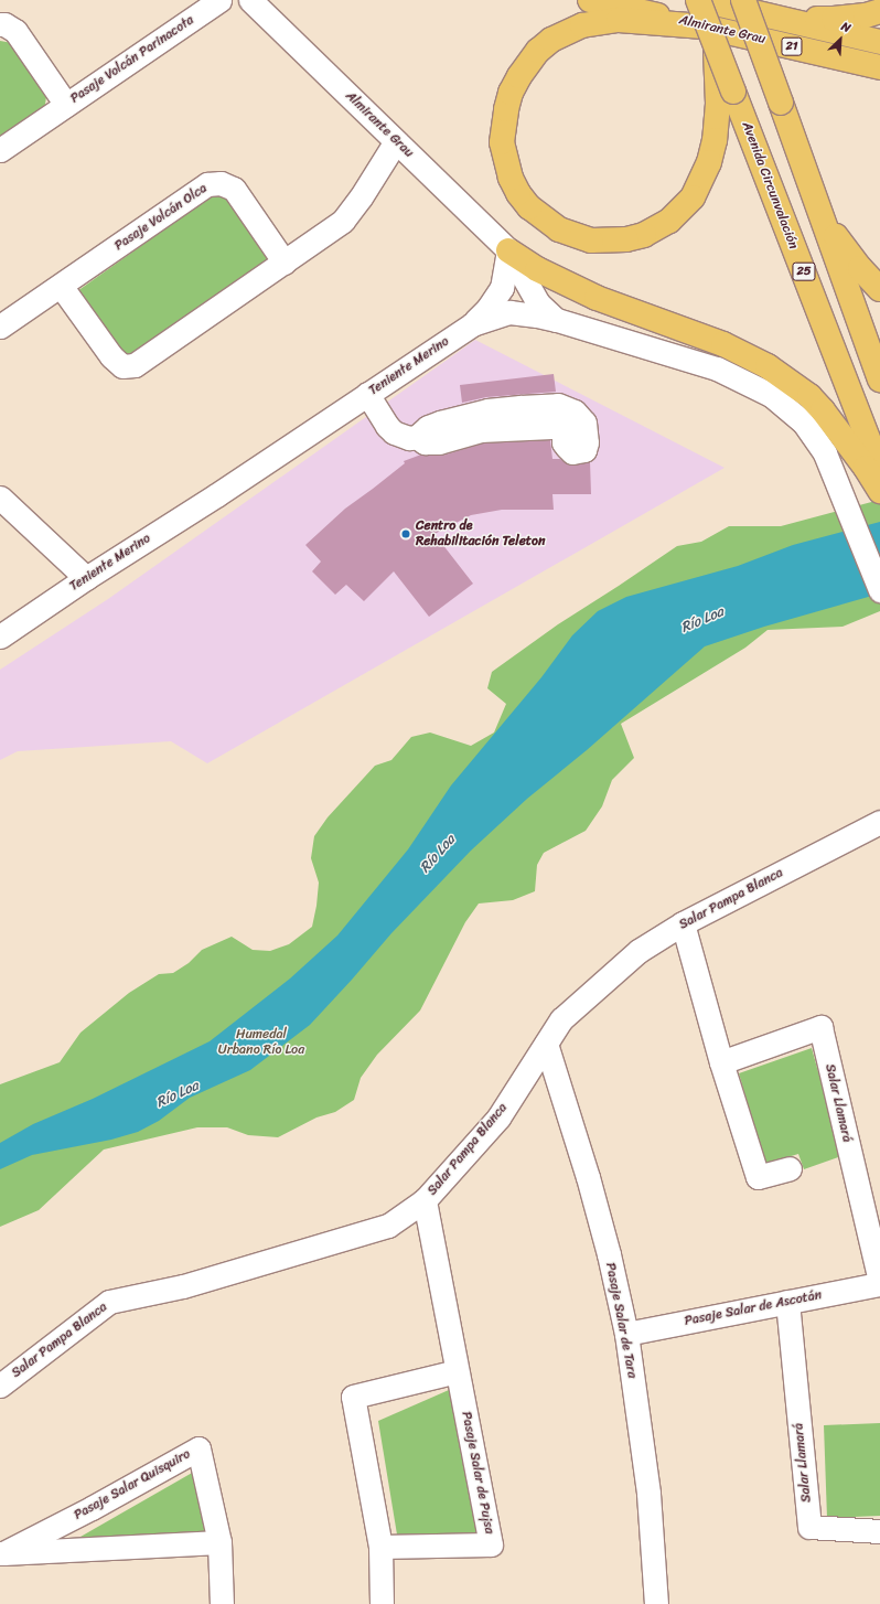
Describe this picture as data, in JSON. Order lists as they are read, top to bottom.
{
  "streets": {
    "main road": [
      "Almirante Grau",
      "21",
      "Avenida Circunvalación",
      "25"
    ],
    "street": [
      "Pasaje Volcán Parinacota",
      "Pasaje Volcán Olca",
      "Teniente Merino",
      "Salar Pampa Blanca",
      "Salar Llamará",
      "Pasaje Salar de Ascotán",
      "Pasaje Salar de Tara",
      "Pasaje Salar de Pujsa",
      "Pasaje Salar Quisquiro"
    ]
  },
  "crossings": [
    ["Almirante Grau", "Avenida Circunvalación"],
    ["Almirante Grau", "Teniente Merino"],
    ["Salar Pampa Blanca", "Pasaje Salar de Tara"],
    ["Salar Pampa Blanca", "Pasaje Salar de Pujsa"],
    ["Salar Llamará", "Pasaje Salar de Ascotán"],
    ["Pasaje Salar de Ascotán", "Pasaje Salar de Tara"]
  ],
  "water": ["Río Loa"],
  "parks": ["Humedal Urbano Río Loa"],
  "places": ["Centro de Rehabilitación Teleton"],
  "north": "top right"
}
